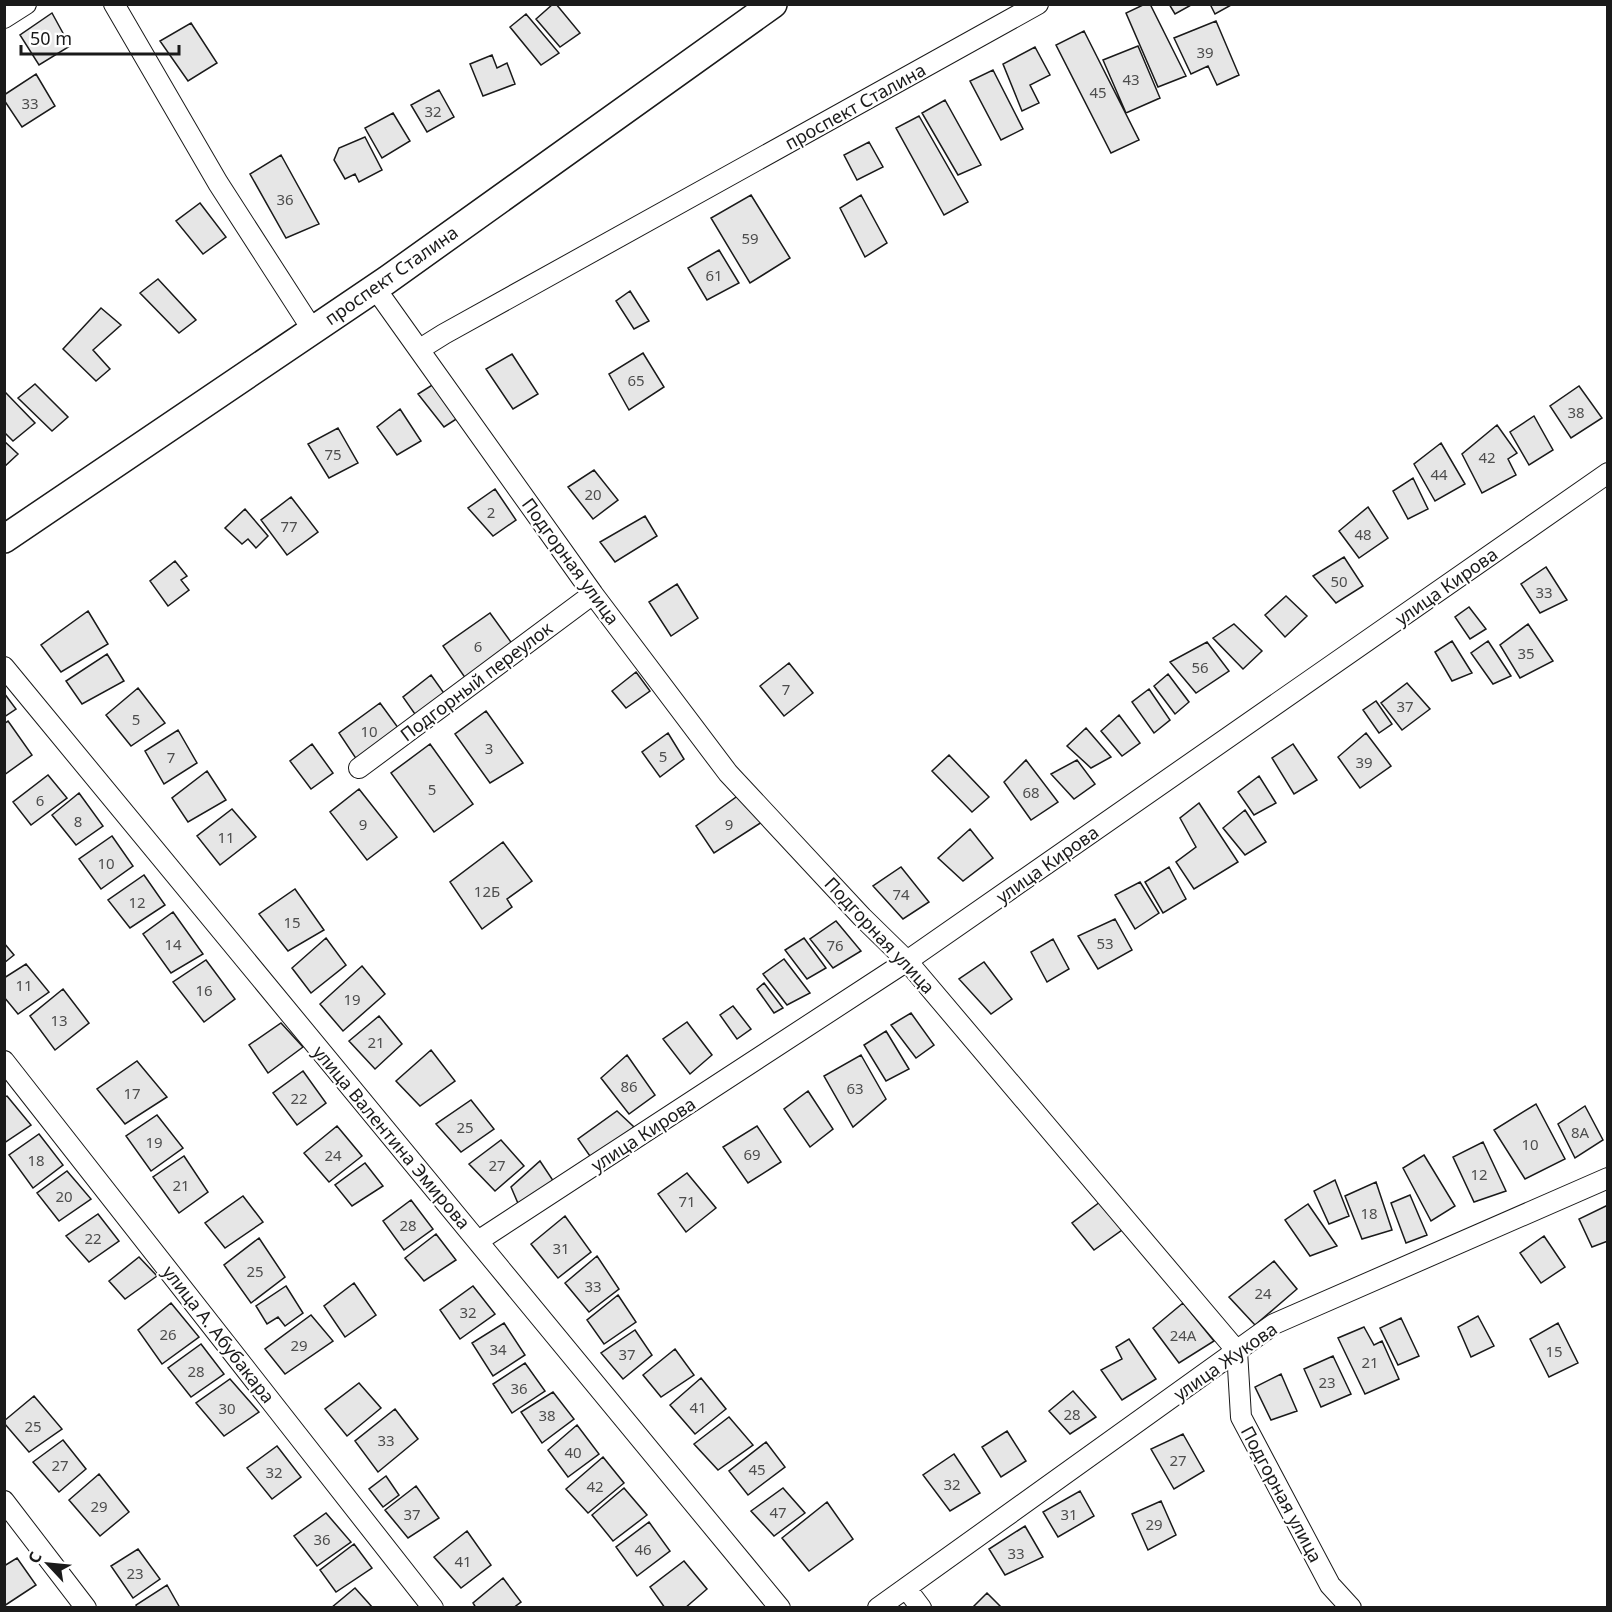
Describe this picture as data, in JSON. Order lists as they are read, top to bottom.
{
  "streets": {
    "street": [
      "проспект Сталина",
      "Подгорная улица",
      "улица Кирова",
      "Подгорный переулок",
      "улица Валентина Эмирова",
      "улица А. Абубакара",
      "улица Жукова"
    ]
  },
  "crossings": [
    ["проспект Сталина", "Подгорная улица"],
    ["Подгорная улица", "улица Кирова"],
    ["Подгорная улица", "Подгорный переулок"],
    ["Подгорная улица", "улица Жукова"],
    ["улица Кирова", "улица Валентина Эмирова"]
  ],
  "house_numbers": [
    "39",
    "43",
    "45",
    "33",
    "32",
    "36",
    "59",
    "61",
    "65",
    "38",
    "75",
    "42",
    "44",
    "20",
    "2",
    "77",
    "48",
    "50",
    "33",
    "6",
    "35",
    "56",
    "7",
    "37",
    "5",
    "10",
    "3",
    "5",
    "7",
    "39",
    "5",
    "68",
    "6",
    "8",
    "9",
    "9",
    "11",
    "10",
    "12Б",
    "74",
    "12",
    "15",
    "53",
    "14",
    "76",
    "11",
    "16",
    "19",
    "13",
    "21",
    "86",
    "63",
    "17",
    "22",
    "25",
    "8А",
    "19",
    "10",
    "69",
    "24",
    "18",
    "27",
    "12",
    "21",
    "20",
    "71",
    "18",
    "28",
    "22",
    "31",
    "25",
    "33",
    "24",
    "32",
    "26",
    "24А",
    "29",
    "34",
    "15",
    "37",
    "21",
    "28",
    "23",
    "36",
    "41",
    "30",
    "28",
    "38",
    "25",
    "33",
    "40",
    "27",
    "27",
    "45",
    "32",
    "32",
    "42",
    "29",
    "47",
    "37",
    "31",
    "29",
    "36",
    "46",
    "33",
    "41",
    "23"
  ],
  "scale_bar": "50 m",
  "north": "top left"
}
